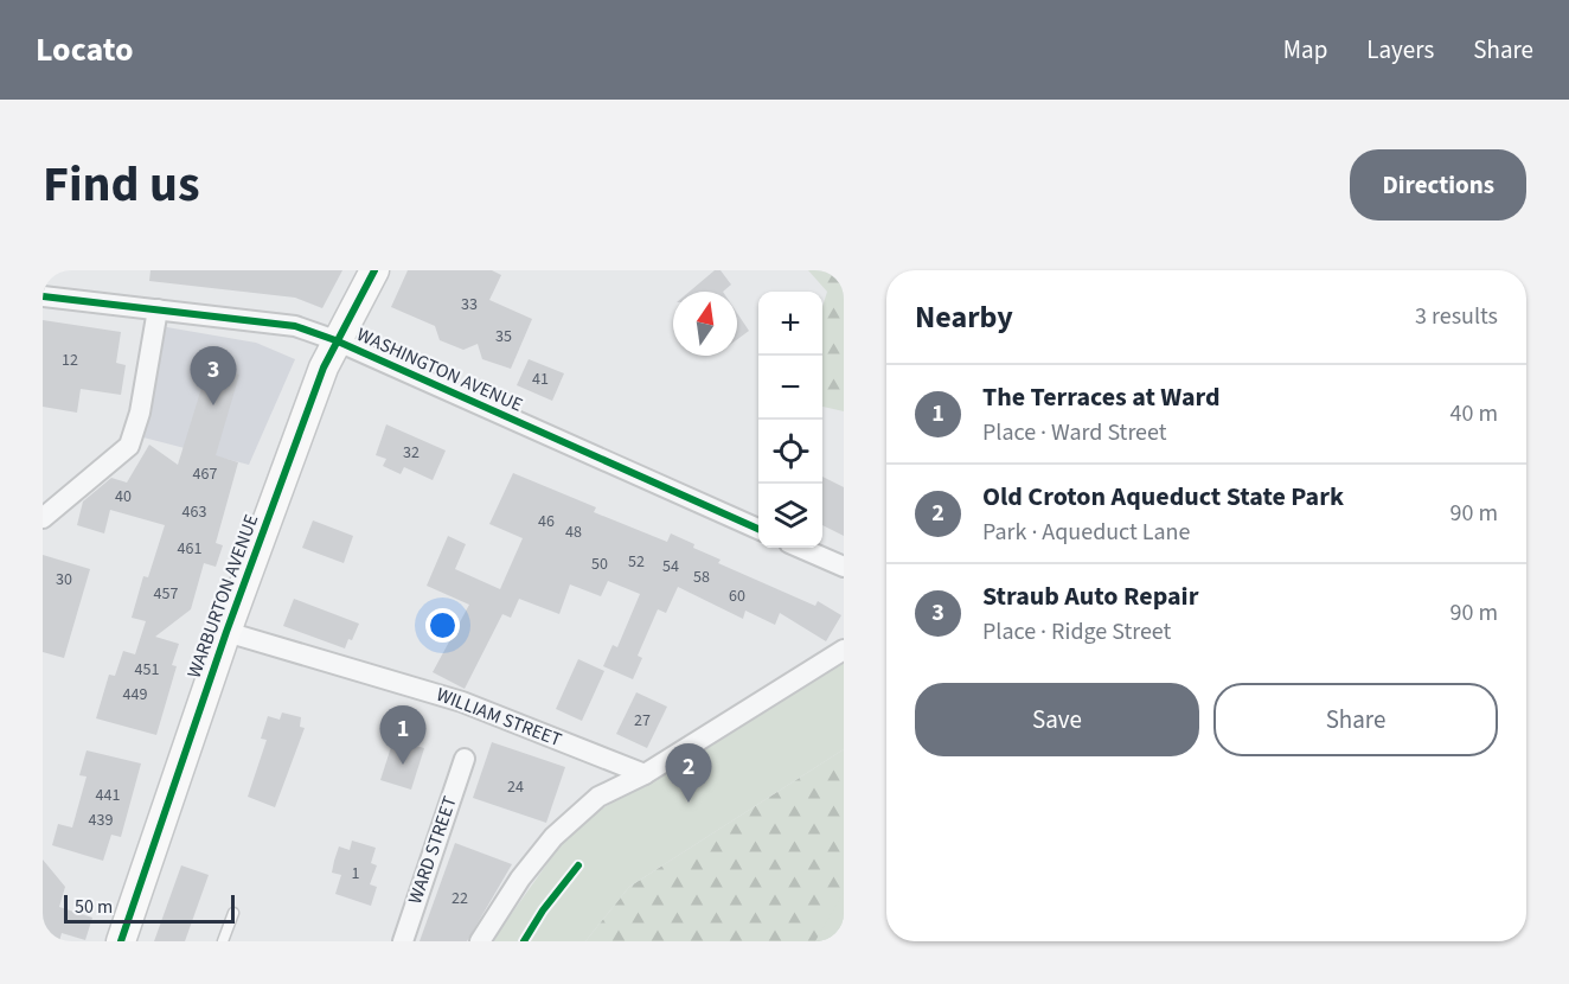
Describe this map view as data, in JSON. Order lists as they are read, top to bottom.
{
  "streets": {
    "street": [
      "WASHINGTON AVENUE",
      "WARBURTON AVENUE",
      "WILLIAM STREET",
      "WARD STREET"
    ]
  },
  "crossings": [
    ["WASHINGTON AVENUE", "WARBURTON AVENUE"],
    ["WARBURTON AVENUE", "WILLIAM STREET"]
  ],
  "house_numbers": [
    "33",
    "35",
    "12",
    "41",
    "32",
    "467",
    "40",
    "463",
    "46",
    "48",
    "461",
    "52",
    "50",
    "54",
    "58",
    "30",
    "457",
    "60",
    "451",
    "449",
    "27",
    "24",
    "441",
    "439",
    "1",
    "22"
  ],
  "scale_bar": "50 m",
  "north": "top",
  "page": {
    "header": "Locato",
    "nav": ["Map", "Layers", "Share"],
    "title": "Find us",
    "buttons": [
      "Directions",
      ["Save", "Share"]
    ],
    "heading": ["Nearby", "3 results"],
    "map_buttons": ["+", "−"],
    "pins": ["3", "1", "2"],
    "list": [
      {
        "mark": "1",
        "name": "The Terraces at Ward",
        "note": "Place · Ward Street",
        "value": "40 m"
      },
      {
        "mark": "2",
        "name": "Old Croton Aqueduct State Park",
        "note": "Park · Aqueduct Lane",
        "value": "90 m"
      },
      {
        "mark": "3",
        "name": "Straub Auto Repair",
        "note": "Place · Ridge Street",
        "value": "90 m"
      }
    ],
    "scale": "50 m"
  }
}
